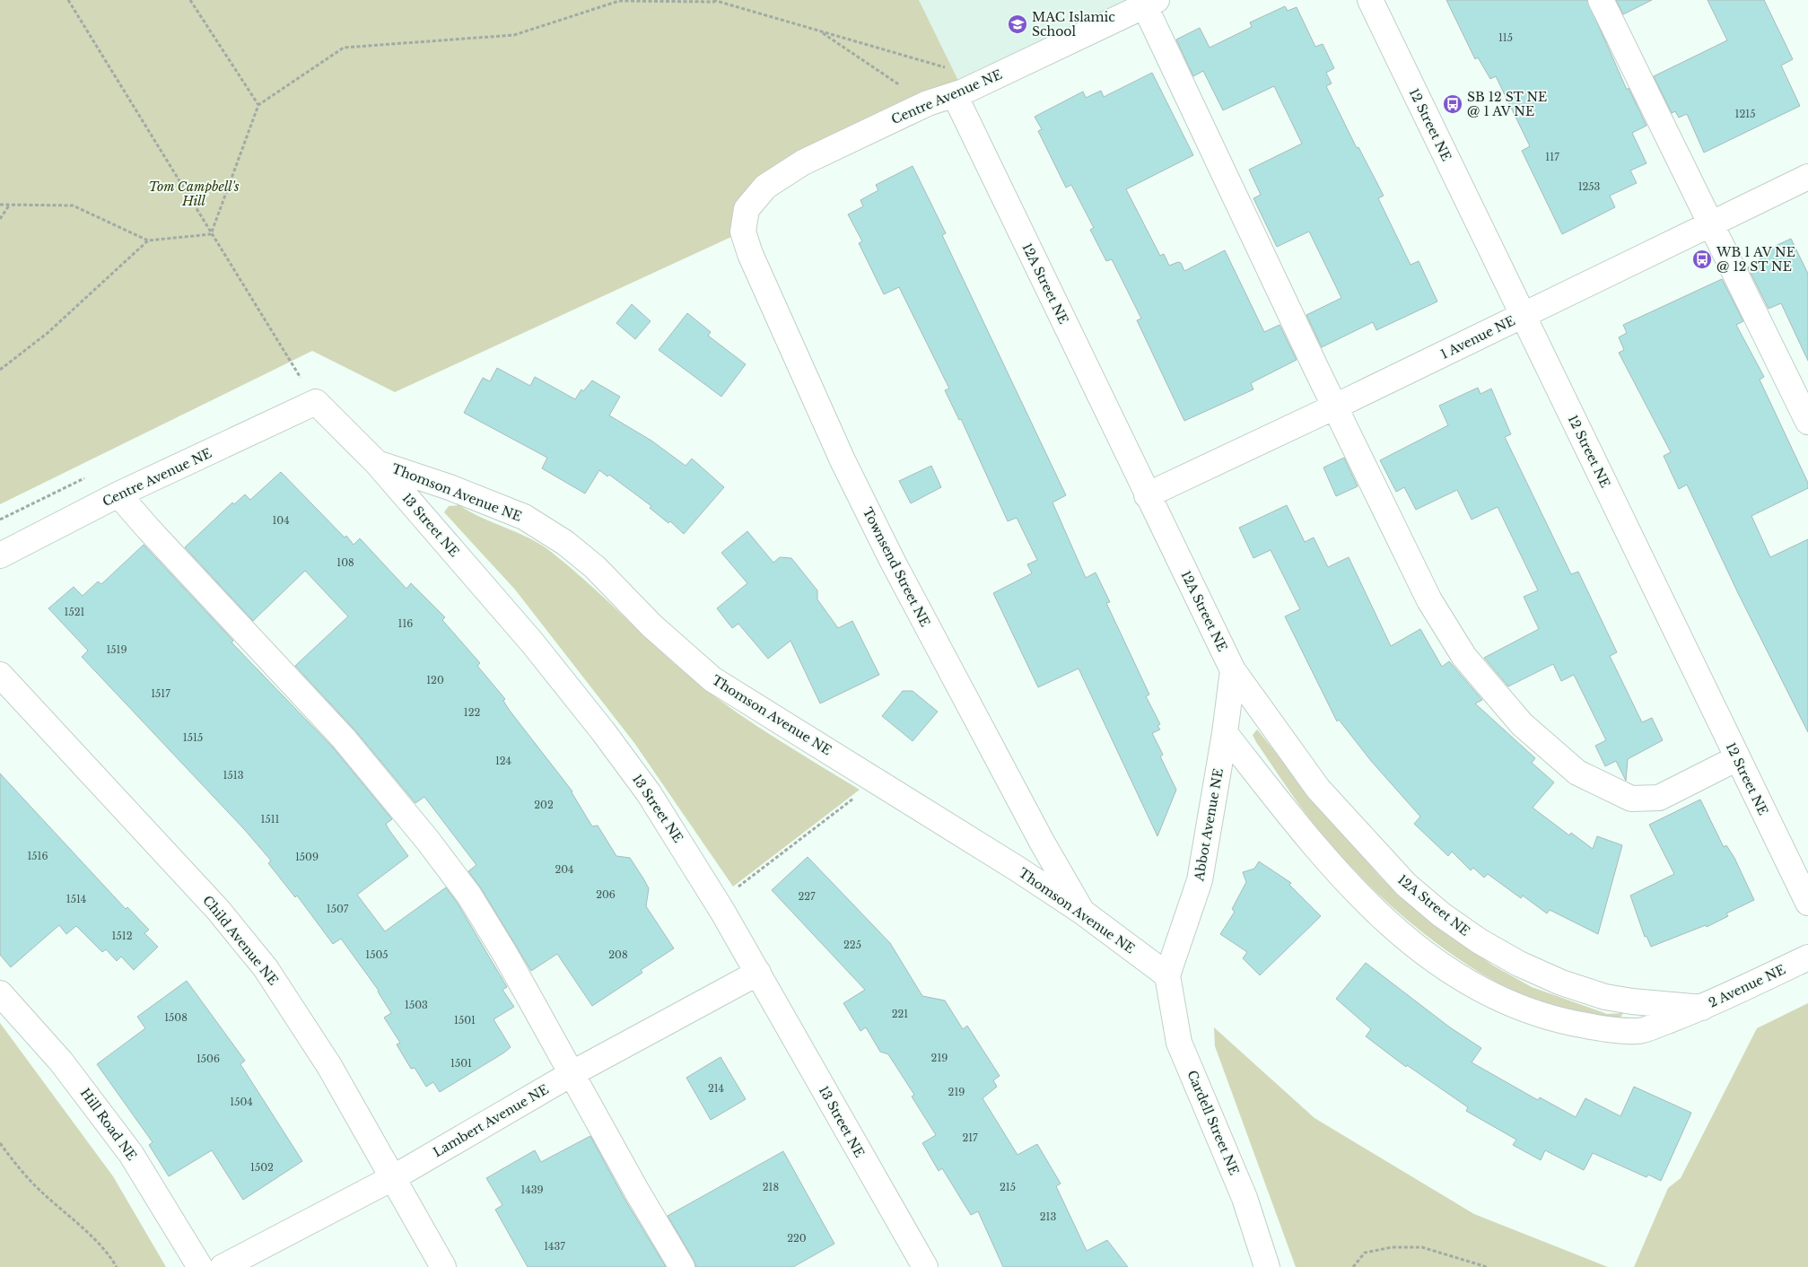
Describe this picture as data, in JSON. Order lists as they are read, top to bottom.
{
  "streets": {
    "street": [
      "Centre Avenue NE",
      "12 Street NE",
      "12A Street NE",
      "1 Avenue NE",
      "Thomson Avenue NE",
      "13 Street NE",
      "Townsend Street NE",
      "Abbot Avenue NE",
      "Child Avenue NE",
      "2 Avenue NE",
      "Lambert Avenue NE",
      "Cardell Street NE",
      "Hill Road NE"
    ]
  },
  "crossings": [
    ["Centre Avenue NE", "12A Street NE"],
    ["Centre Avenue NE", "13 Street NE"],
    ["Centre Avenue NE", "Townsend Street NE"],
    ["12 Street NE", "1 Avenue NE"],
    ["12A Street NE", "1 Avenue NE"],
    ["12A Street NE", "Abbot Avenue NE"],
    ["12A Street NE", "2 Avenue NE"],
    ["Thomson Avenue NE", "13 Street NE"],
    ["Thomson Avenue NE", "Townsend Street NE"],
    ["Thomson Avenue NE", "Abbot Avenue NE"],
    ["Thomson Avenue NE", "Cardell Street NE"],
    ["13 Street NE", "Lambert Avenue NE"],
    ["Abbot Avenue NE", "Cardell Street NE"],
    ["Child Avenue NE", "Lambert Avenue NE"]
  ],
  "parks": ["Tom Campbell's Hill"],
  "places": {
    "school or university": ["MAC Islamic School"],
    "bus stop": ["SB 12 ST NE @ 1 AV NE", "WB 1 AV NE @ 12 ST NE"]
  },
  "house_numbers": [
    "115",
    "1215",
    "117",
    "1253",
    "104",
    "108",
    "1521",
    "116",
    "1519",
    "120",
    "1517",
    "122",
    "1515",
    "124",
    "1513",
    "202",
    "1511",
    "1516",
    "1509",
    "204",
    "206",
    "227",
    "1514",
    "1507",
    "1512",
    "225",
    "1505",
    "208",
    "1503",
    "221",
    "1508",
    "1501",
    "219",
    "1506",
    "1501",
    "214",
    "219",
    "1504",
    "217",
    "1502",
    "218",
    "215",
    "1439",
    "213",
    "220",
    "1437"
  ]
}
